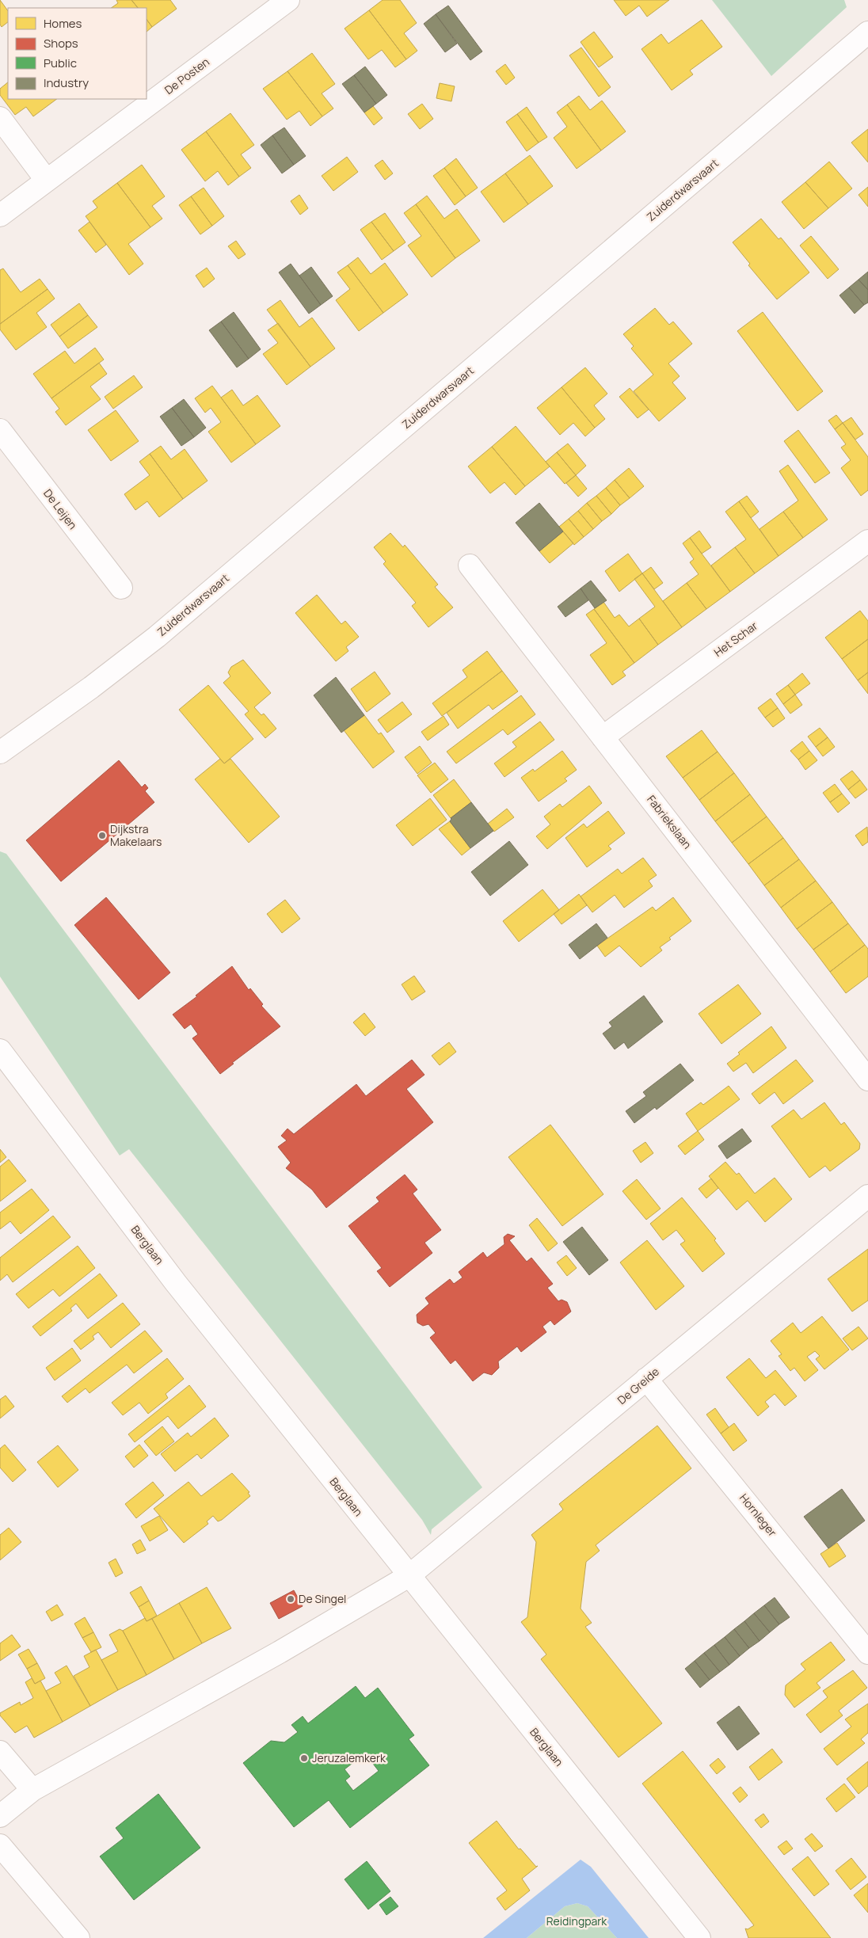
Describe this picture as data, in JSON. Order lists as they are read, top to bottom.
{
  "streets": {
    "street": [
      "De Posten",
      "Zuiderdwarsvaart",
      "De Leijen",
      "Het Schar",
      "Fabriekslaan",
      "Berglaan",
      "De Greide",
      "Hornleger"
    ]
  },
  "crossings": [
    ["Het Schar", "Fabriekslaan"],
    ["Berglaan", "De Greide"],
    ["De Greide", "Hornleger"]
  ],
  "parks": ["Reidingpark"],
  "places": ["Dijkstra Makelaars", "De Singel", "Jeruzalemkerk"],
  "legend": [
    "Homes",
    "Shops",
    "Public",
    "Industry"
  ]
}
